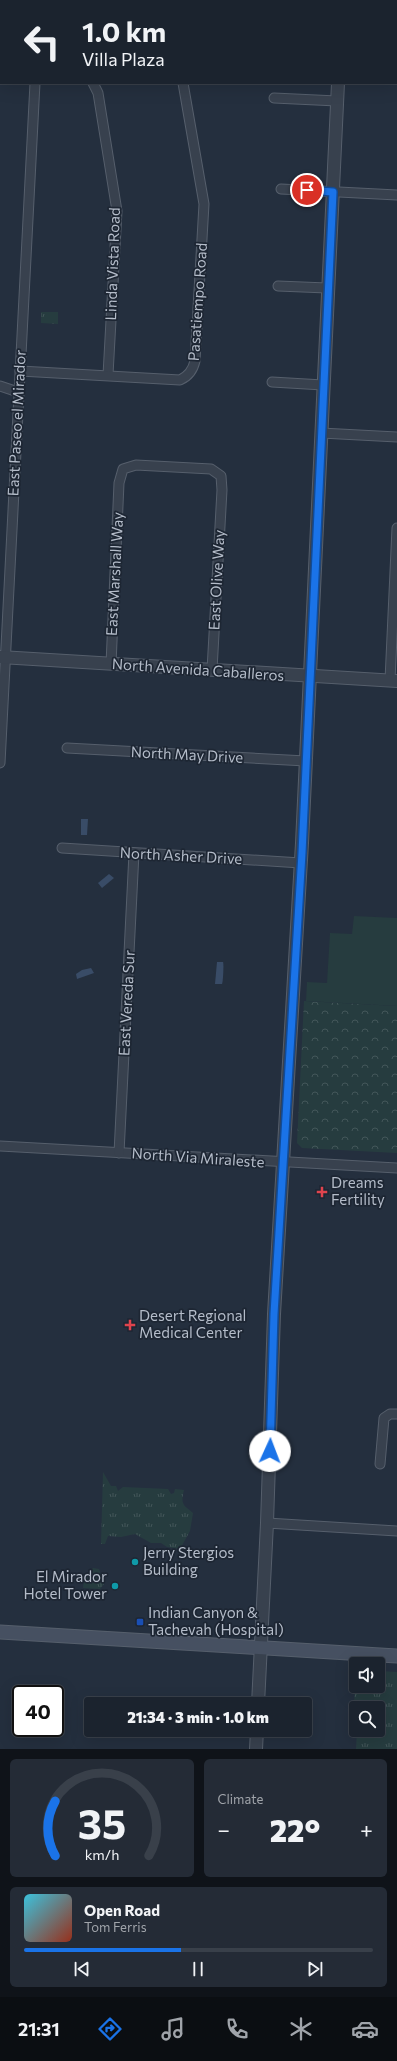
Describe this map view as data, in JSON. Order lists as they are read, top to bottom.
{
  "streets": {
    "street": [
      "Linda Vista Road",
      "Pasatiempo Road",
      "East Paseo el Mirador",
      "East Marshall Way",
      "East Olive Way",
      "North Avenida Caballeros",
      "North May Drive",
      "North Asher Drive",
      "East Vereda Sur",
      "North Via Miraleste"
    ]
  },
  "crossings": [
    ["Linda Vista Road", "Pasatiempo Road"],
    ["Pasatiempo Road", "East Paseo el Mirador"],
    ["East Paseo el Mirador", "North Avenida Caballeros"],
    ["East Marshall Way", "East Olive Way"],
    ["East Marshall Way", "North Avenida Caballeros"],
    ["East Olive Way", "North Avenida Caballeros"],
    ["North Asher Drive", "East Vereda Sur"],
    ["East Vereda Sur", "North Via Miraleste"]
  ],
  "places": {
    "health": ["Dreams Fertility", "Desert Regional Medical Center"],
    "other": ["Jerry Stergios Building", "El Mirador Hotel Tower"],
    "transit": ["Indian Canyon & Tachevah (Hospital)"]
  },
  "page": {
    "turn": ["1.0 km", "Villa Plaza"],
    "limit": "40",
    "trip": "21:34 · 3 min · 1.0 km",
    "tile": "Climate",
    "heat": ["−", "22°", "+"],
    "song": ["Open Road", "Tom Ferris"],
    "tabs": "21:31",
    "gauge": ["35", "km/h"]
  }
}
